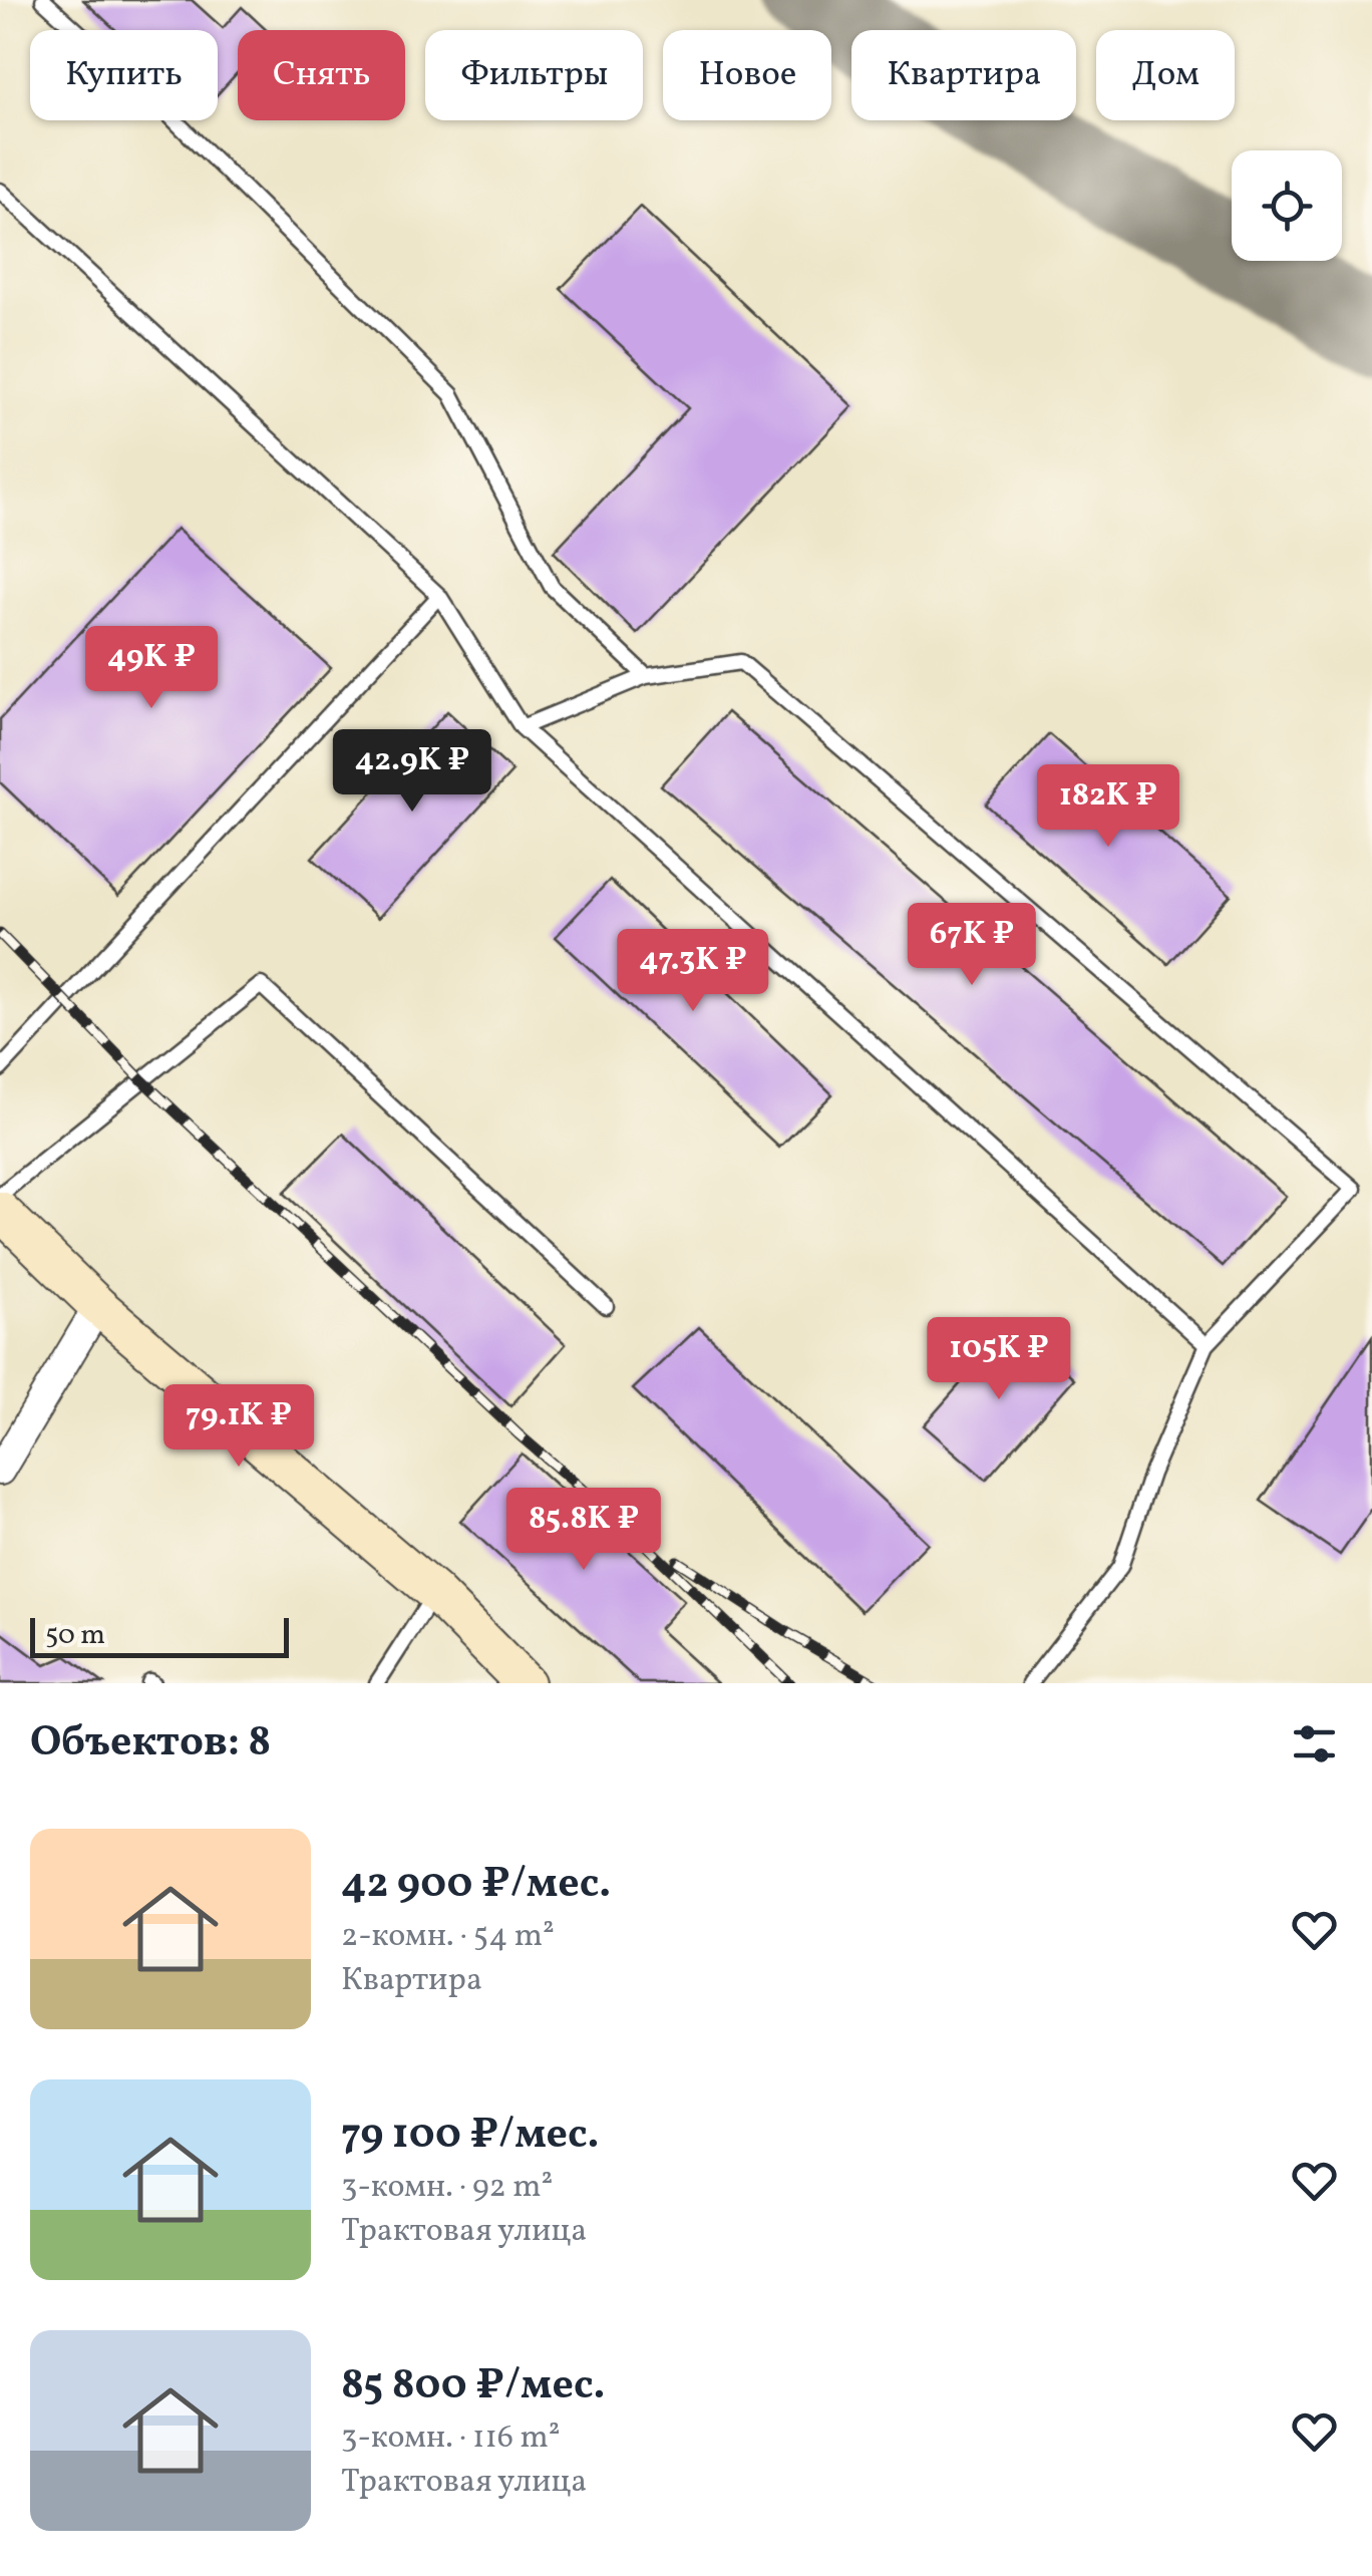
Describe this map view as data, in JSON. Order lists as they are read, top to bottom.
{
  "scale_bar": "50 m",
  "page": {
    "chip": [
      "Купить",
      "Снять",
      "Фильтры",
      "Новое",
      "Квартира",
      "Дом"
    ],
    "price": [
      "49K ₽",
      "42.9K ₽",
      "182K ₽",
      "67K ₽",
      "47.3K ₽",
      "105K ₽",
      "79.1K ₽",
      "85.8K ₽"
    ],
    "scale": "50 m",
    "heading": "Объектов: 8",
    "list": [
      {
        "name": "42 900 ₽/мес.",
        "note": "2-комн. · 54 m² · Квартира"
      },
      {
        "name": "79 100 ₽/мес.",
        "note": "3-комн. · 92 m² · Трактовая улица"
      },
      {
        "name": "85 800 ₽/мес.",
        "note": "3-комн. · 116 m² · Трактовая улица"
      }
    ]
  }
}
